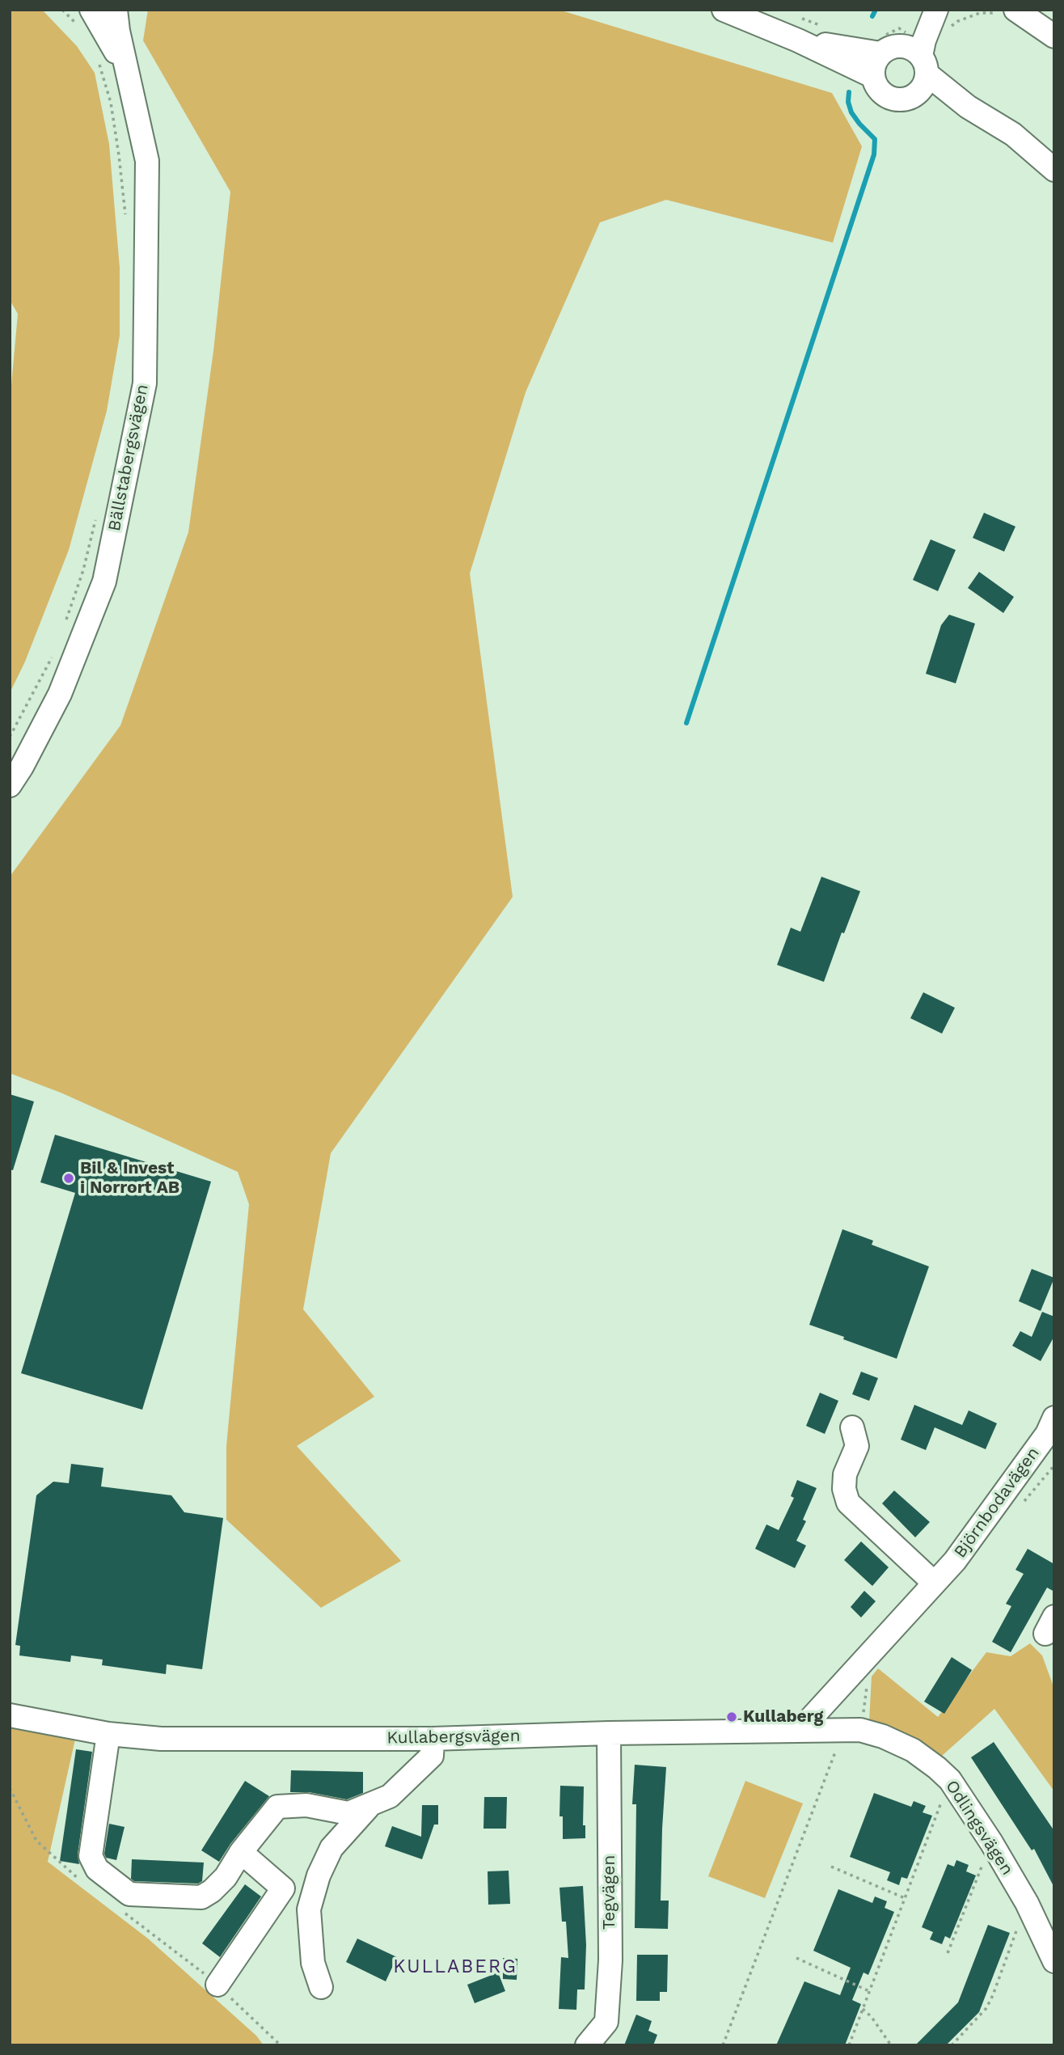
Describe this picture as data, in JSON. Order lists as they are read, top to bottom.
{
  "streets": {
    "street": [
      "Bällstabergsvägen",
      "Björnbodavägen",
      "Kullabergsvägen",
      "Odlingsvägen",
      "Tegvägen"
    ]
  },
  "crossings": [
    ["Björnbodavägen", "Kullabergsvägen"],
    ["Björnbodavägen", "Odlingsvägen"],
    ["Kullabergsvägen", "Odlingsvägen"],
    ["Kullabergsvägen", "Tegvägen"]
  ],
  "districts": ["KULLABERG"],
  "places": ["Bil & Invest i Norrort AB", "Kullaberg"]
}
